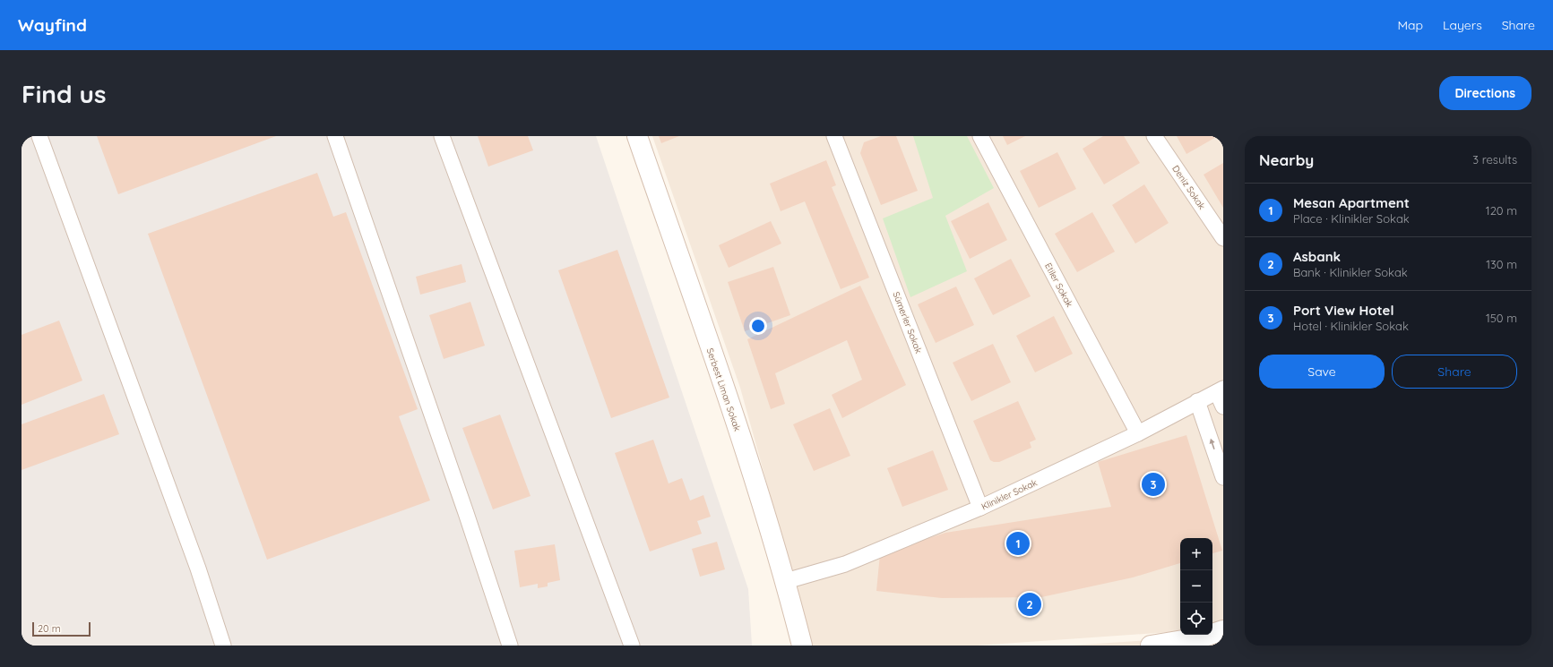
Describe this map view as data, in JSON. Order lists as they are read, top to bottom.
{
  "streets": {
    "main road": ["Serbest Liman Sokak"],
    "street": [
      "Deniz Sokak",
      "Etiler Sokak",
      "Sümerler Sokak",
      "Klinikler Sokak"
    ]
  },
  "crossings": [
    ["Etiler Sokak", "Klinikler Sokak"],
    ["Sümerler Sokak", "Klinikler Sokak"],
    ["Serbest Liman Sokak", "Klinikler Sokak"]
  ],
  "scale_bar": "20 m",
  "page": {
    "header": "Wayfind",
    "nav": ["Map", "Layers", "Share"],
    "buttons": [
      "Directions",
      ["Save", "Share"]
    ],
    "title": "Find us",
    "heading": ["Nearby", "3 results"],
    "list": [
      {
        "mark": "1",
        "name": "Mesan Apartment",
        "note": "Place · Klinikler Sokak",
        "value": "120 m"
      },
      {
        "mark": "2",
        "name": "Asbank",
        "note": "Bank · Klinikler Sokak",
        "value": "130 m"
      },
      {
        "mark": "3",
        "name": "Port View Hotel",
        "note": "Hotel · Klinikler Sokak",
        "value": "150 m"
      }
    ],
    "pins": ["3", "1", "2"],
    "map_buttons": ["+", "−"],
    "scale": "20 m"
  }
}
